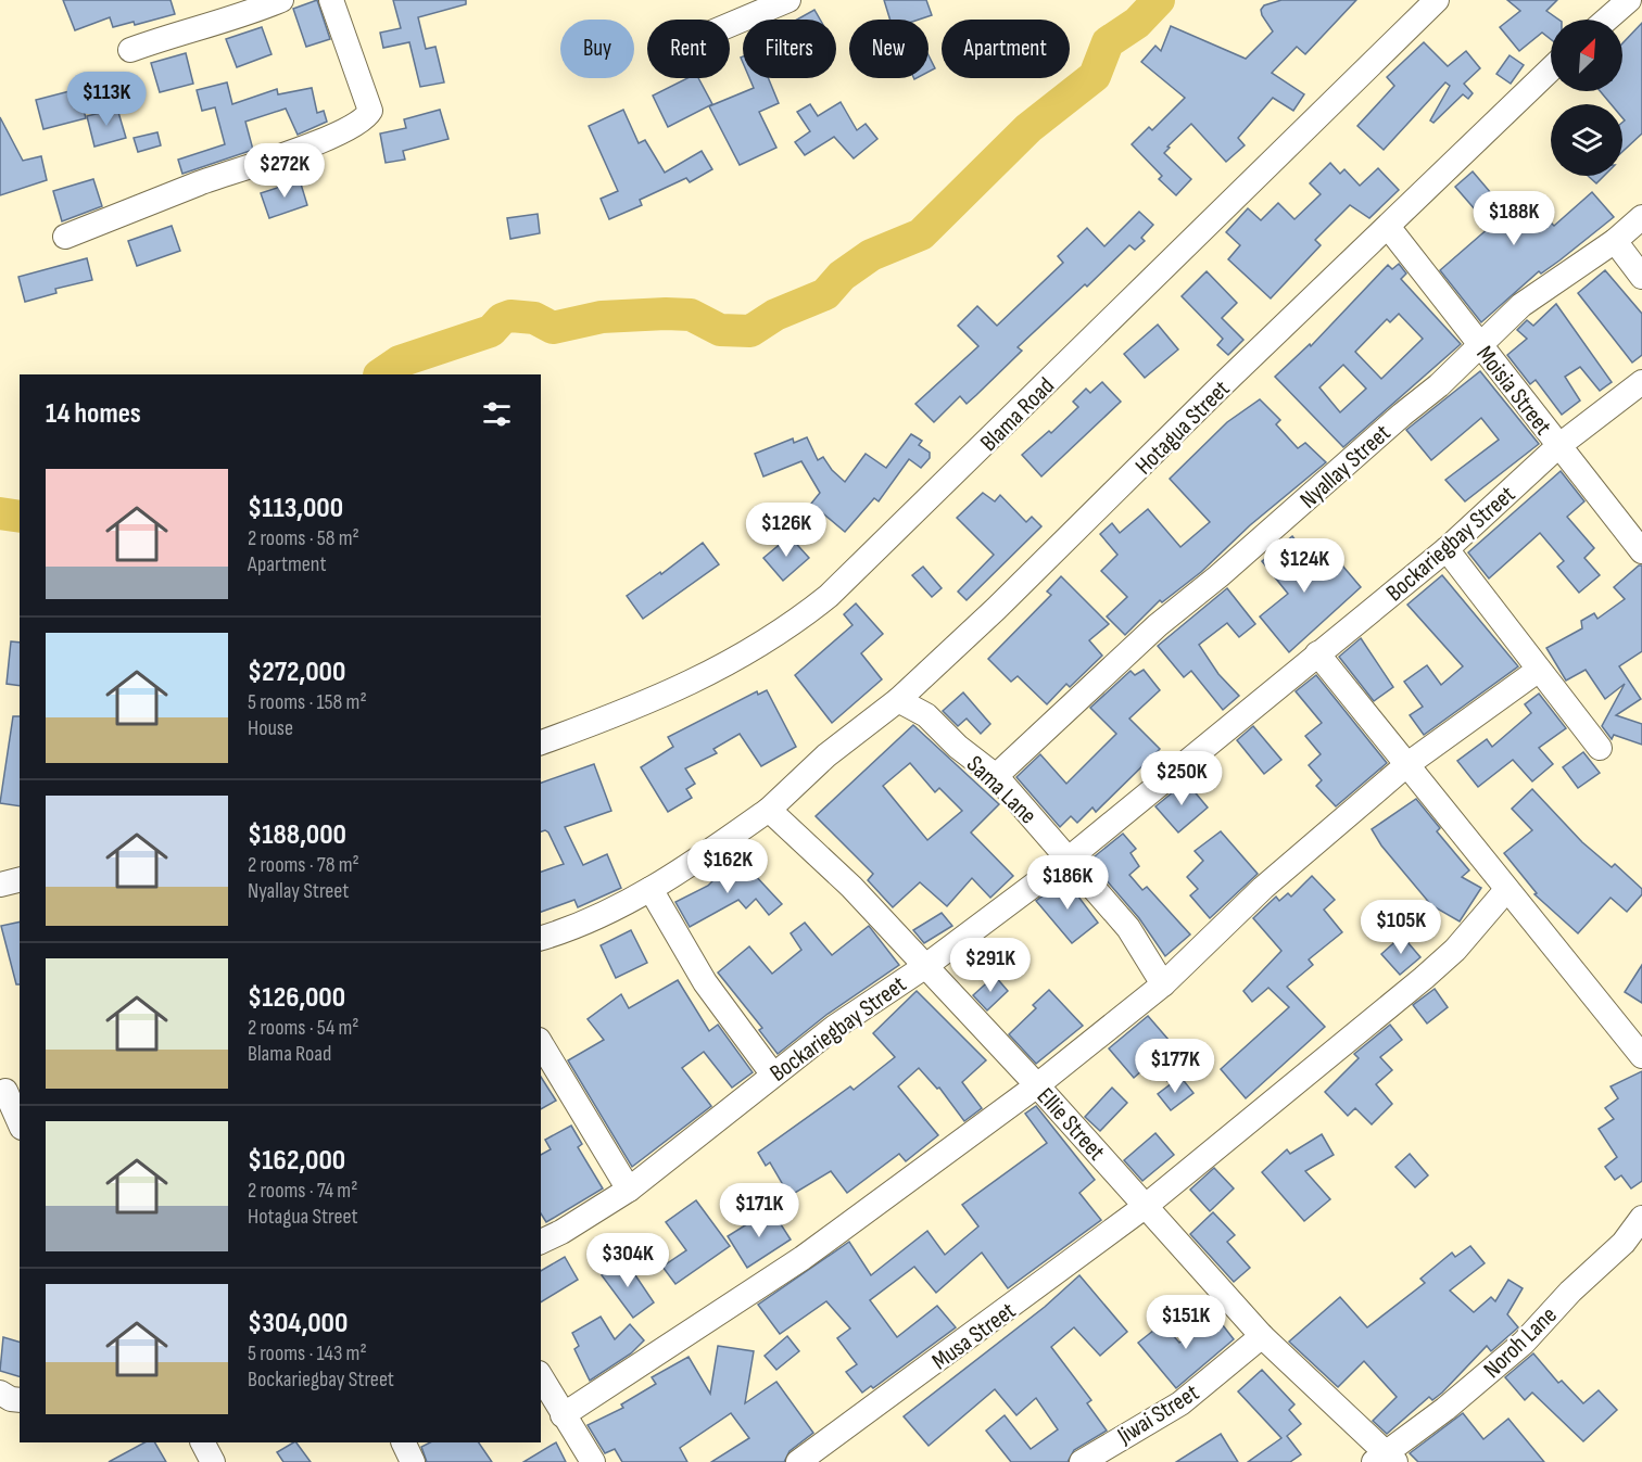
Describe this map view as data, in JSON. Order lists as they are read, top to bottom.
{
  "streets": {
    "street": [
      "Moisia Street",
      "Blama Road",
      "Hotagua Street",
      "Nyallay Street",
      "Bockariegbay Street",
      "Sama Lane",
      "Ellie Street",
      "Musa Street",
      "Noroh Lane",
      "Jiwai Street"
    ]
  },
  "crossings": [
    ["Moisia Street", "Hotagua Street"],
    ["Moisia Street", "Nyallay Street"],
    ["Moisia Street", "Bockariegbay Street"],
    ["Hotagua Street", "Sama Lane"],
    ["Hotagua Street", "Ellie Street"],
    ["Nyallay Street", "Sama Lane"],
    ["Bockariegbay Street", "Sama Lane"],
    ["Bockariegbay Street", "Ellie Street"],
    ["Ellie Street", "Musa Street"],
    ["Ellie Street", "Noroh Lane"],
    ["Ellie Street", "Jiwai Street"]
  ],
  "north": "top right",
  "page": {
    "chip": [
      "Buy",
      "Rent",
      "Filters",
      "New",
      "Apartment"
    ],
    "price": [
      "$113K",
      "$272K",
      "$188K",
      "$126K",
      "$124K",
      "$250K",
      "$162K",
      "$186K",
      "$105K",
      "$291K",
      "$177K",
      "$171K",
      "$304K",
      "$151K"
    ],
    "heading": "14 homes",
    "list": [
      {
        "name": "$113,000",
        "note": "2 rooms · 58 m² · Apartment"
      },
      {
        "name": "$272,000",
        "note": "5 rooms · 158 m² · House"
      },
      {
        "name": "$188,000",
        "note": "2 rooms · 78 m² · Nyallay Street"
      },
      {
        "name": "$126,000",
        "note": "2 rooms · 54 m² · Blama Road"
      },
      {
        "name": "$162,000",
        "note": "2 rooms · 74 m² · Hotagua Street"
      },
      {
        "name": "$304,000",
        "note": "5 rooms · 143 m² · Bockariegbay Street"
      }
    ]
  }
}
